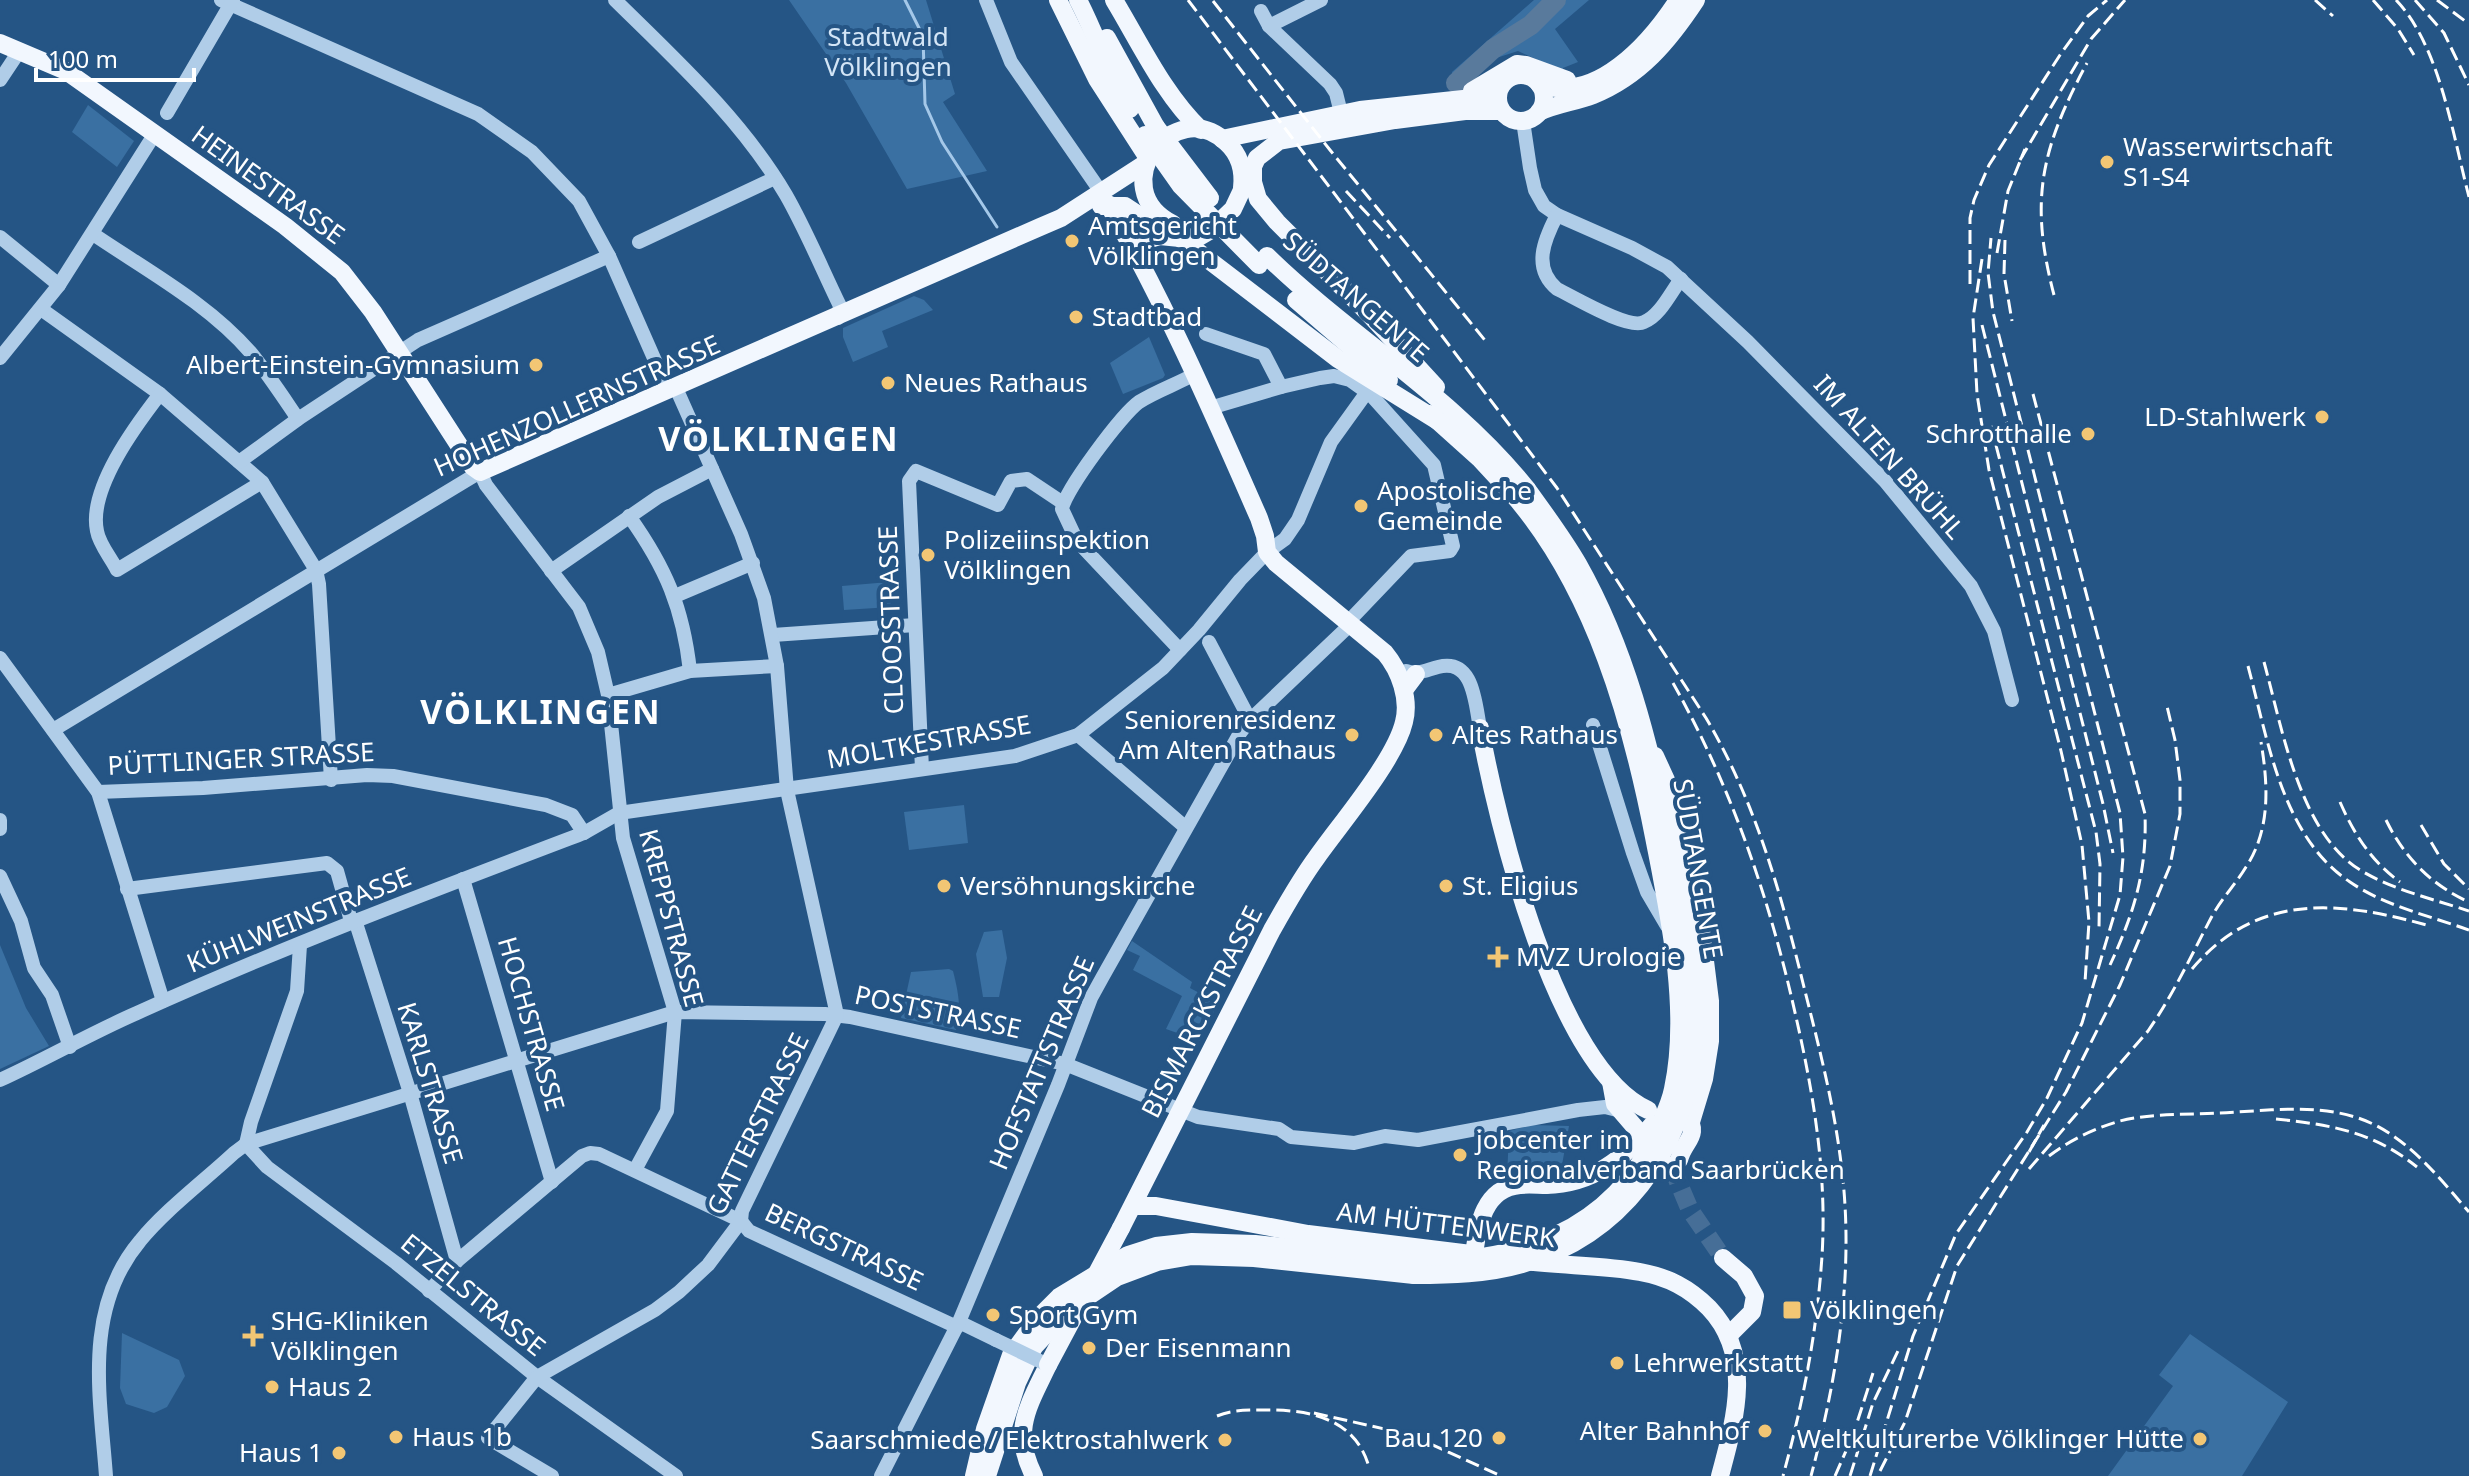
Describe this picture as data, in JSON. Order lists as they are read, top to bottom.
{
  "streets": {
    "main road": [
      "HEINESTRASSE",
      "SÜDTANGENTE",
      "HOHENZOLLERNSTRASSE",
      "BISMARCKSTRASSE",
      "AM HÜTTENWERK"
    ],
    "street": [
      "IM ALTEN BRÜHL",
      "CLOOSSTRASSE",
      "MOLTKESTRASSE",
      "PÜTTLINGER STRASSE",
      "KREPPSTRASSE",
      "KÜHLWEINSTRASSE",
      "POSTSTRASSE",
      "HOCHSTRASSE",
      "HOFSTATTSTRASSE",
      "KARLSTRASSE",
      "GATTERSTRASSE",
      "BERGSTRASSE",
      "ETZELSTRASSE"
    ]
  },
  "crossings": [
    ["HEINESTRASSE", "HOHENZOLLERNSTRASSE"],
    ["HEINESTRASSE", "MOLTKESTRASSE"],
    ["HEINESTRASSE", "KREPPSTRASSE"],
    ["HEINESTRASSE", "KÜHLWEINSTRASSE"],
    ["HOHENZOLLERNSTRASSE", "PÜTTLINGER STRASSE"],
    ["HOHENZOLLERNSTRASSE", "GATTERSTRASSE"],
    ["CLOOSSTRASSE", "MOLTKESTRASSE"],
    ["MOLTKESTRASSE", "KREPPSTRASSE"],
    ["MOLTKESTRASSE", "KÜHLWEINSTRASSE"],
    ["MOLTKESTRASSE", "HOFSTATTSTRASSE"],
    ["MOLTKESTRASSE", "GATTERSTRASSE"],
    ["PÜTTLINGER STRASSE", "KÜHLWEINSTRASSE"],
    ["KREPPSTRASSE", "KÜHLWEINSTRASSE"],
    ["KREPPSTRASSE", "POSTSTRASSE"],
    ["KREPPSTRASSE", "BERGSTRASSE"],
    ["KÜHLWEINSTRASSE", "HOCHSTRASSE"],
    ["KÜHLWEINSTRASSE", "KARLSTRASSE"],
    ["POSTSTRASSE", "BISMARCKSTRASSE"],
    ["POSTSTRASSE", "HOCHSTRASSE"],
    ["POSTSTRASSE", "HOFSTATTSTRASSE"],
    ["POSTSTRASSE", "KARLSTRASSE"],
    ["POSTSTRASSE", "GATTERSTRASSE"],
    ["POSTSTRASSE", "ETZELSTRASSE"],
    ["BISMARCKSTRASSE", "AM HÜTTENWERK"],
    ["BISMARCKSTRASSE", "BERGSTRASSE"],
    ["HOCHSTRASSE", "BERGSTRASSE"],
    ["HOFSTATTSTRASSE", "BERGSTRASSE"],
    ["GATTERSTRASSE", "BERGSTRASSE"],
    ["GATTERSTRASSE", "ETZELSTRASSE"]
  ],
  "districts": ["VÖLKLINGEN", "VÖLKLINGEN"],
  "parks": ["Stadtwald Völklingen"],
  "places": {
    "other": [
      "Wasserwirtschaft S1-S4",
      "Amtsgericht Völklingen",
      "Stadtbad",
      "Albert-Einstein-Gymnasium",
      "Neues Rathaus",
      "LD-Stahlwerk",
      "Schrotthalle",
      "Apostolische Gemeinde",
      "Polizeiinspektion Völklingen",
      "Seniorenresidenz Am Alten Rathaus",
      "Altes Rathaus",
      "Versöhnungskirche",
      "St. Eligius",
      "jobcenter im Regionalverband Saarbrücken",
      "Sport Gym",
      "Der Eisenmann",
      "Lehrwerkstatt",
      "Haus 2",
      "Alter Bahnhof",
      "Haus 1b",
      "Bau 120",
      "Weltkulturerbe Völklinger Hütte",
      "Saarschmiede / Elektrostahlwerk",
      "Haus 1"
    ],
    "health": ["MVZ Urologie", "SHG-Kliniken Völklingen"],
    "transit": ["Völklingen"]
  },
  "scale_bar": "100 m"
}
